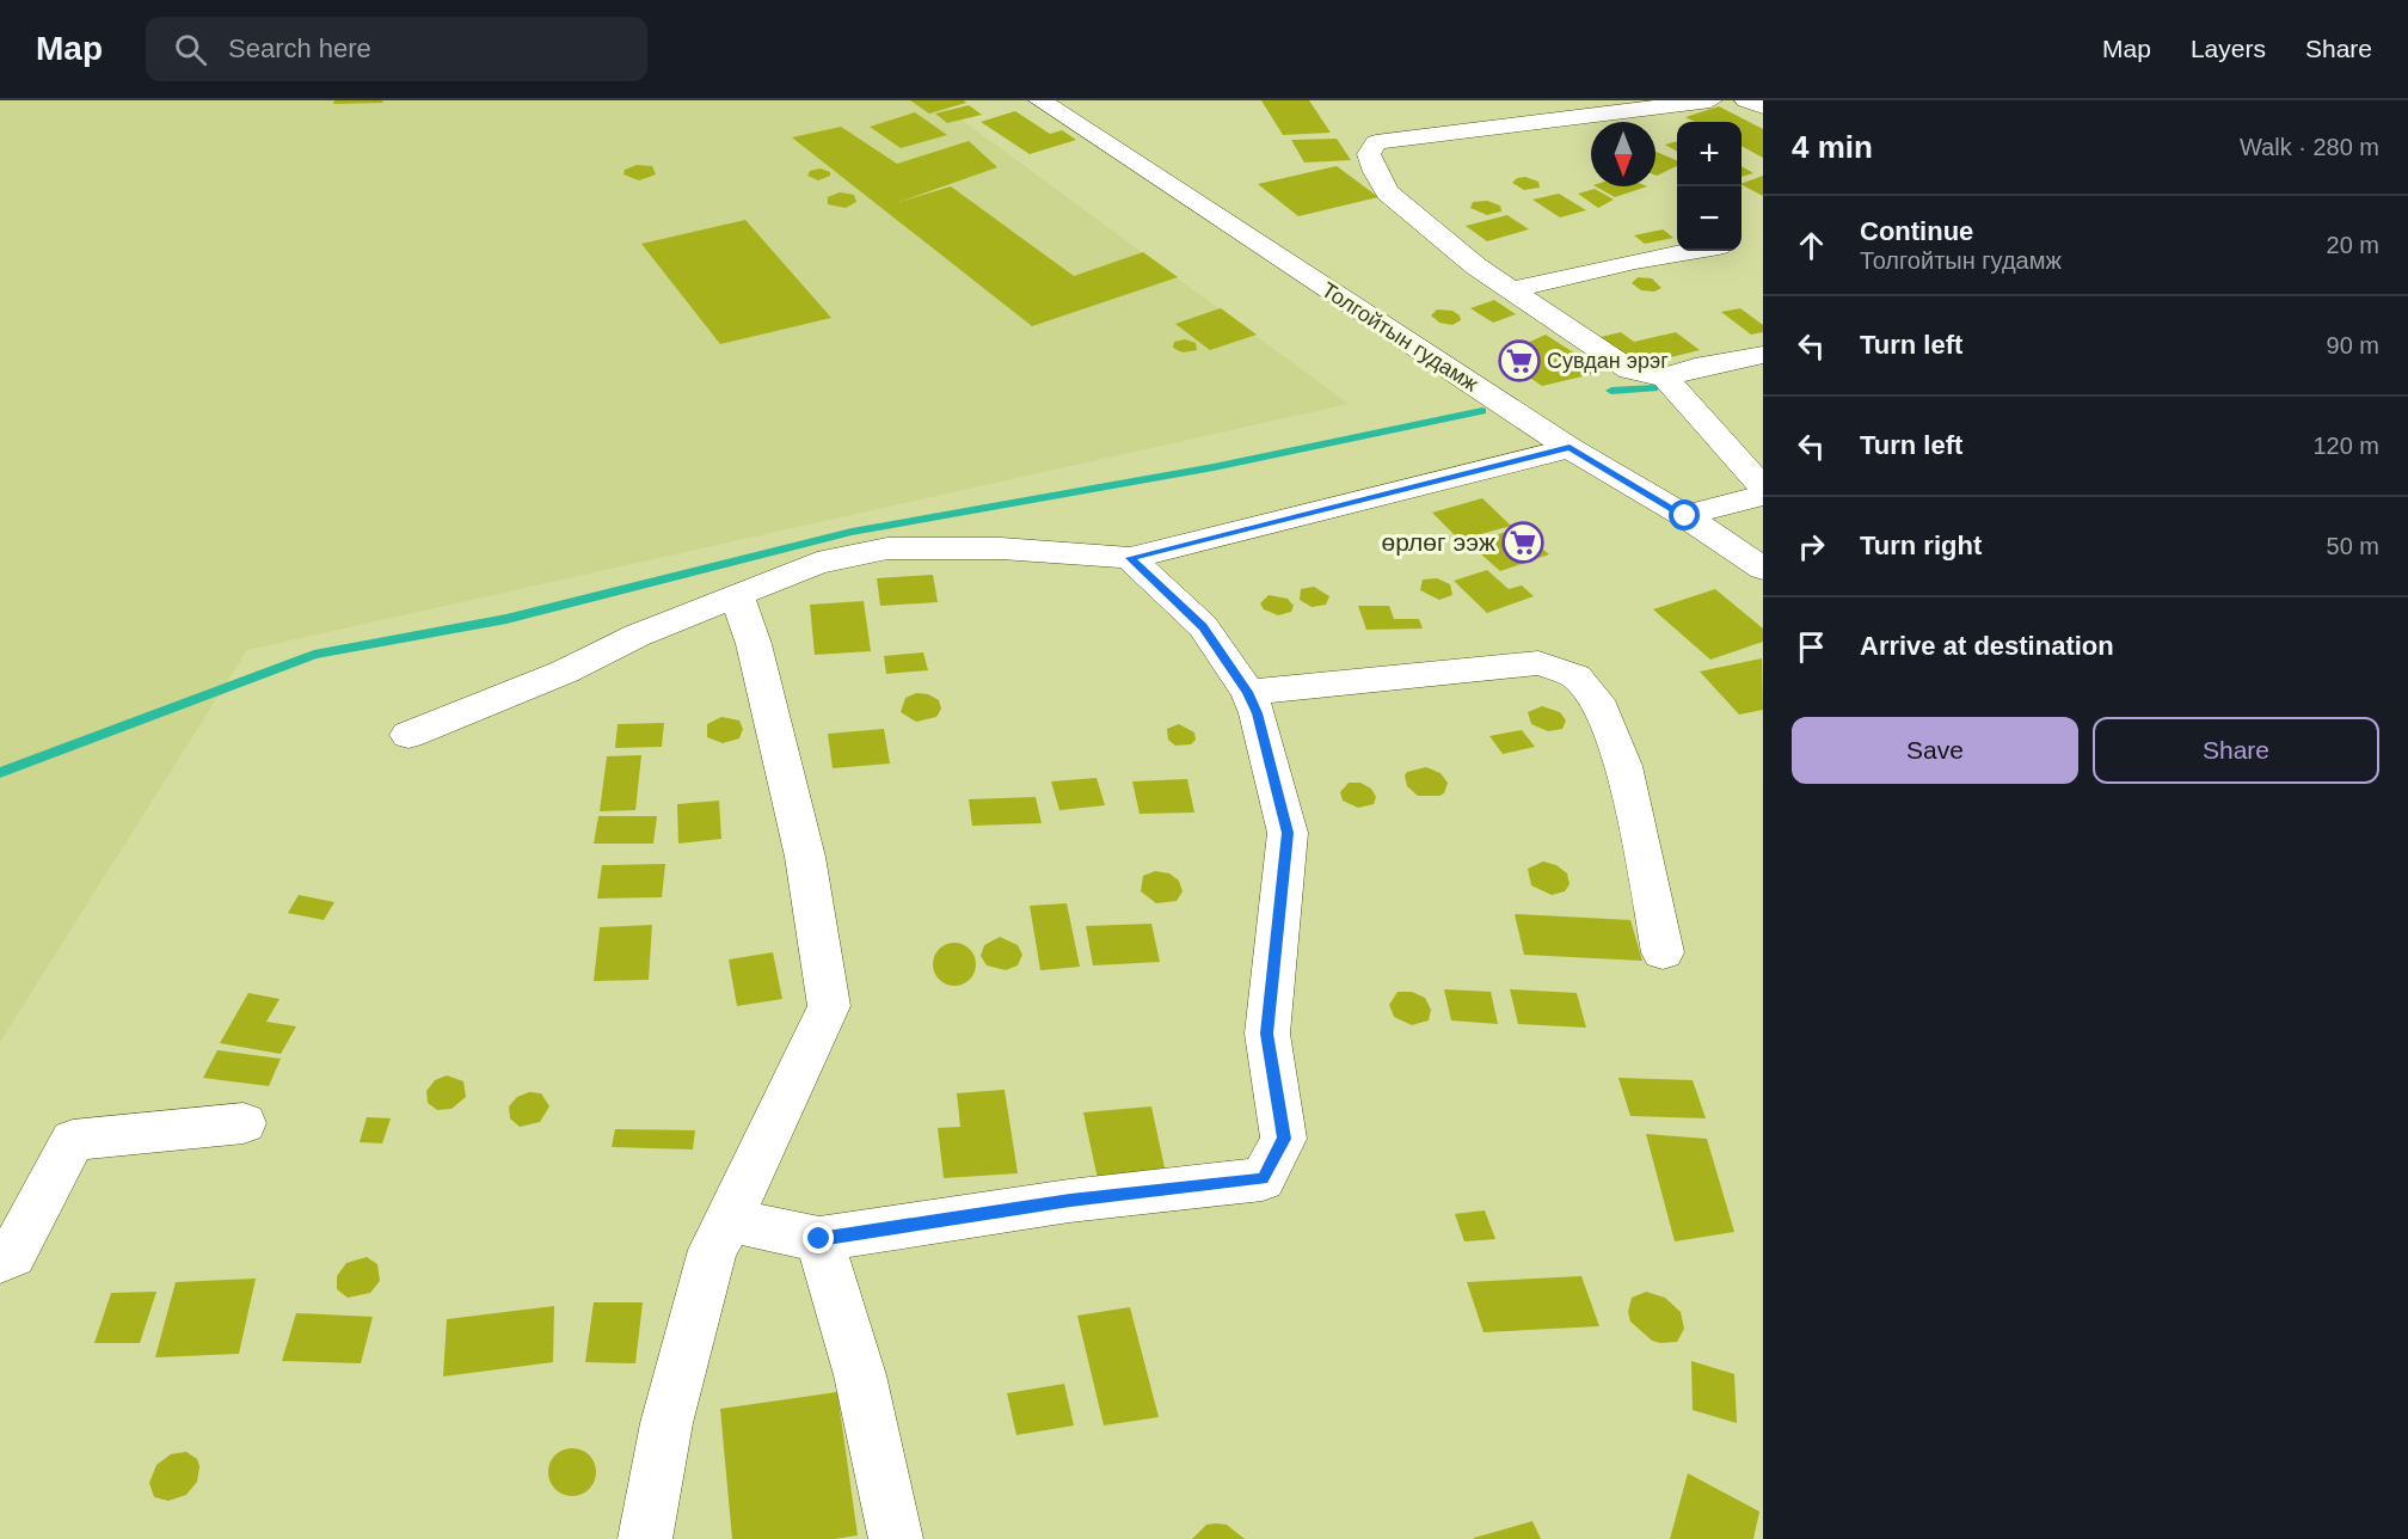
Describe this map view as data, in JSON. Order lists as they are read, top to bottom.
{
  "streets": {
    "street": ["Толгойтын гудамж"]
  },
  "places": {
    "supermarket": ["Сувдан эрэг", "өрлөг ээж"]
  },
  "north": "bottom",
  "page": {
    "header": "Map",
    "search": "Search here",
    "nav": ["Map", "Layers", "Share"],
    "heading": ["4 min", "Walk · 280 m"],
    "map_buttons": ["+", "−"],
    "list": [
      ["Continue", "Толгойтын гудамж", "20 m"],
      ["Turn left", "90 m"],
      ["Turn left", "120 m"],
      ["Turn right", "50 m"],
      "Arrive at destination"
    ],
    "buttons": ["Save", "Share"]
  }
}
